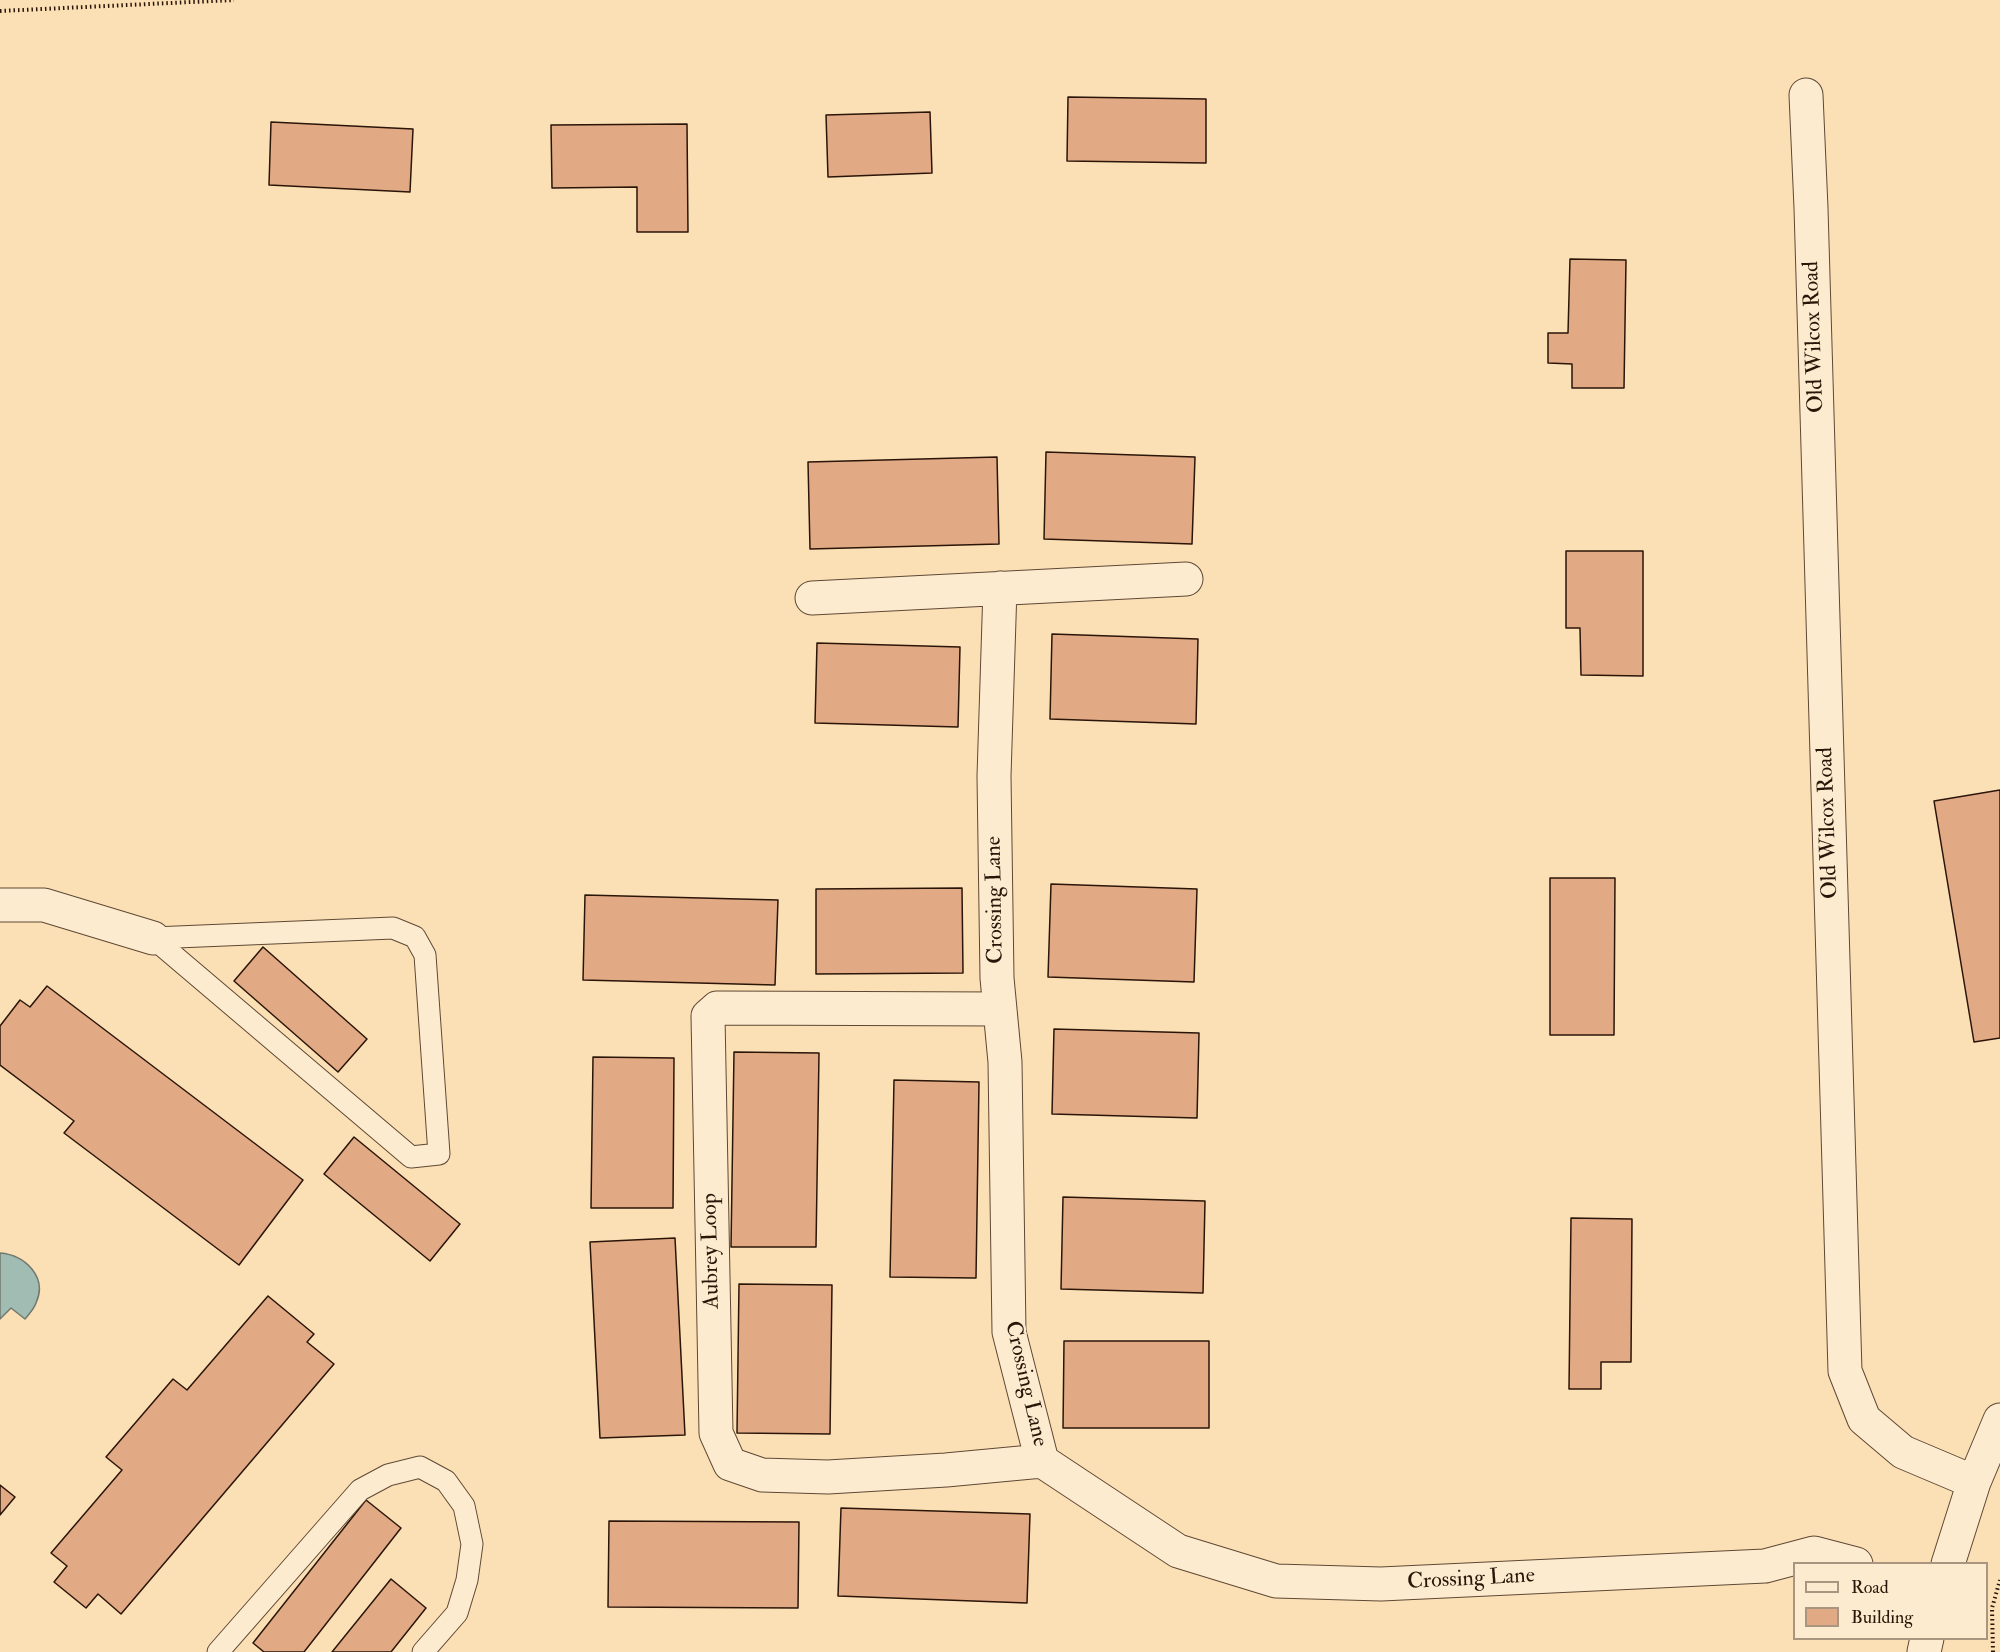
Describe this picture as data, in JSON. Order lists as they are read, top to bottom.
{
  "streets": {
    "street": ["Old Wilcox Road", "Crossing Lane", "Aubrey Loop"]
  },
  "crossings": [
    ["Crossing Lane", "Aubrey Loop"]
  ],
  "legend": ["Road", "Building"]
}
